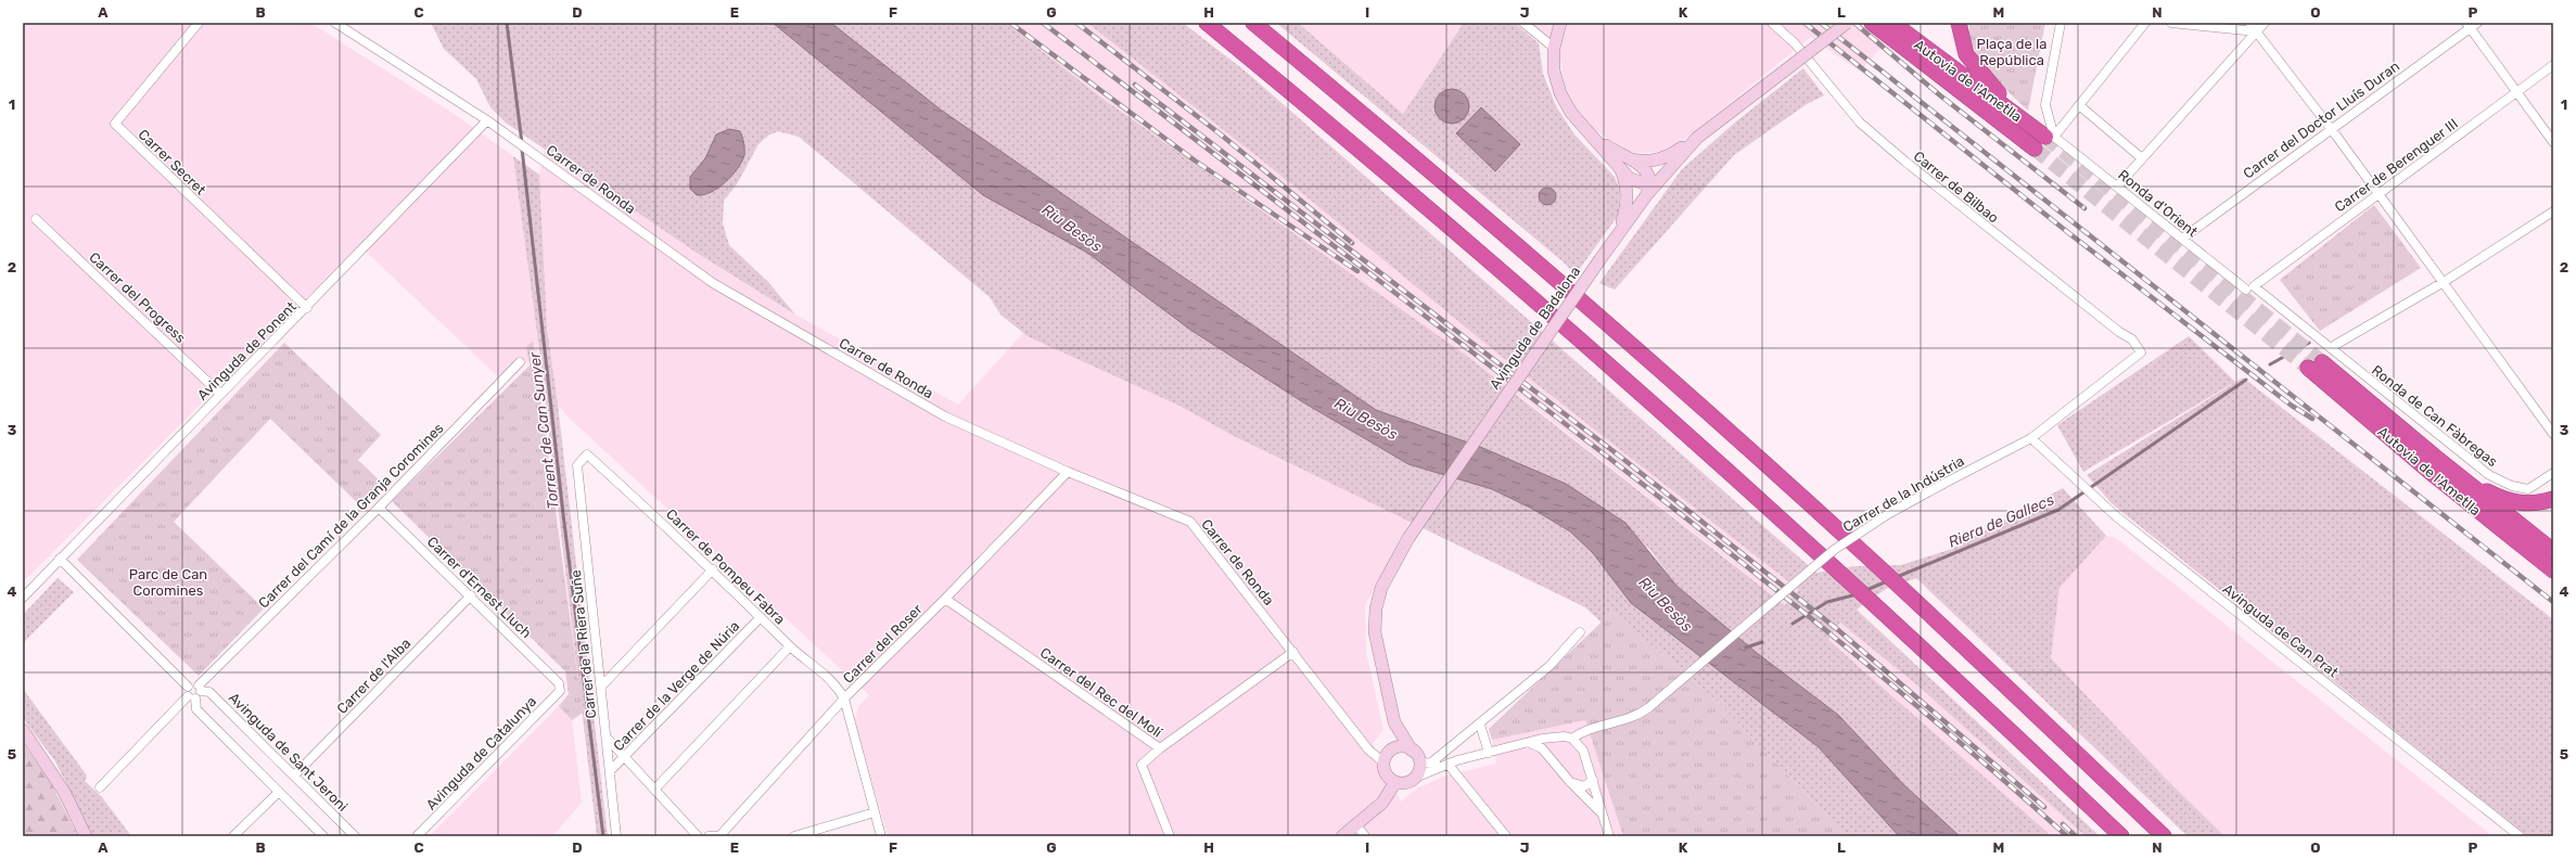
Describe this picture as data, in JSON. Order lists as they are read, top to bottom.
{
  "streets": {
    "highway": ["Autovia de l'Ametlla"],
    "street": [
      "Carrer del Doctor Lluís Duran",
      "Carrer Secret",
      "Carrer de Berenguer III",
      "Carrer de Ronda",
      "Carrer de Bilbao",
      "Ronda d'Orient",
      "Carrer del Progress",
      "Avinguda de Badalona",
      "Avinguda de Ponent",
      "Ronda de Can Fàbregas",
      "Carrer de la Indústria",
      "Carrer del Camí de la Granja Coromines",
      "Carrer de Pompeu Fabra",
      "Carrer d'Ernest Lluch",
      "Avinguda de Can Prat",
      "Carrer del Roser",
      "Carrer de la Riera Suñe",
      "Carrer de l'Alba",
      "Carrer de la Verge de Núria",
      "Carrer del Rec del Molí",
      "Avinguda de Sant Jeroni",
      "Avinguda de Catalunya"
    ]
  },
  "crossings": [
    ["Autovia de l'Ametlla", "Ronda d'Orient"],
    ["Autovia de l'Ametlla", "Ronda de Can Fàbregas"],
    ["Carrer del Doctor Lluís Duran", "Ronda d'Orient"],
    ["Carrer Secret", "Avinguda de Ponent"],
    ["Carrer de Berenguer III", "Ronda d'Orient"],
    ["Carrer de Ronda", "Avinguda de Badalona"],
    ["Carrer de Ronda", "Avinguda de Ponent"],
    ["Carrer de Ronda", "Carrer del Roser"],
    ["Carrer de Bilbao", "Carrer de la Indústria"],
    ["Ronda d'Orient", "Ronda de Can Fàbregas"],
    ["Carrer del Progress", "Avinguda de Ponent"],
    ["Carrer de la Indústria", "Avinguda de Can Prat"],
    ["Carrer del Camí de la Granja Coromines", "Carrer d'Ernest Lluch"],
    ["Carrer del Camí de la Granja Coromines", "Avinguda de Sant Jeroni"],
    ["Carrer de Pompeu Fabra", "Carrer del Roser"],
    ["Carrer de Pompeu Fabra", "Carrer de la Riera Suñe"],
    ["Carrer de Pompeu Fabra", "Carrer de la Verge de Núria"],
    ["Carrer d'Ernest Lluch", "Carrer de l'Alba"],
    ["Carrer d'Ernest Lluch", "Avinguda de Catalunya"],
    ["Carrer del Roser", "Carrer del Rec del Molí"],
    ["Carrer de la Riera Suñe", "Carrer de la Verge de Núria"],
    ["Carrer de l'Alba", "Avinguda de Sant Jeroni"]
  ],
  "water": ["Riu Besòs", "Torrent de Can Sunyer", "Riera de Gallecs"],
  "parks": ["Plaça de la República", "Parc de Can Coromines"],
  "grid": {
    "columns": [
      "A",
      "B",
      "C",
      "D",
      "E",
      "F",
      "G",
      "H",
      "I",
      "J",
      "K",
      "L",
      "M",
      "N",
      "O",
      "P"
    ],
    "rows": [
      "1",
      "2",
      "3",
      "4",
      "5"
    ]
  }
}
